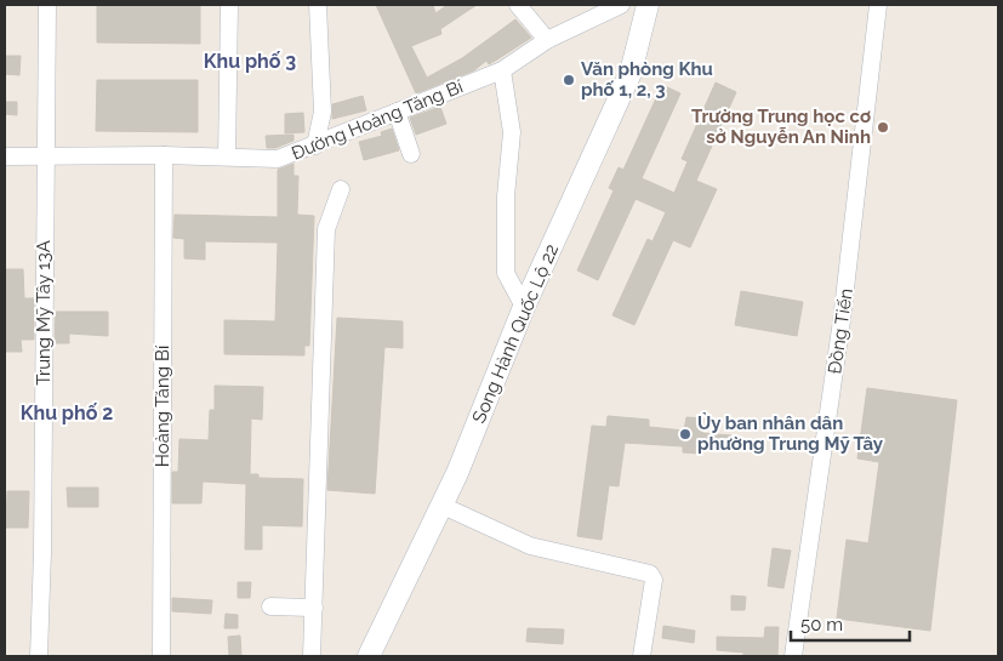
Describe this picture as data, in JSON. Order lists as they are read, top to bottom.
{
  "streets": {
    "street": [
      "Đường Hoàng Tăng Bí",
      "Trung Mỹ Tây 13A",
      "Đồng Tiến",
      "Song Hành Quốc Lộ 22",
      "Hoàng Tăng Bí"
    ]
  },
  "crossings": [
    ["Đường Hoàng Tăng Bí", "Trung Mỹ Tây 13A"],
    ["Đường Hoàng Tăng Bí", "Hoàng Tăng Bí"]
  ],
  "districts": ["Khu phố 3", "Khu phố 2"],
  "places": ["Văn phòng Khu phố 1, 2, 3", "Trường Trung học cơ sở Nguyễn An Ninh", "Ủy ban nhân dân phường Trung Mỹ Tây"],
  "scale_bar": "50 m"
}
